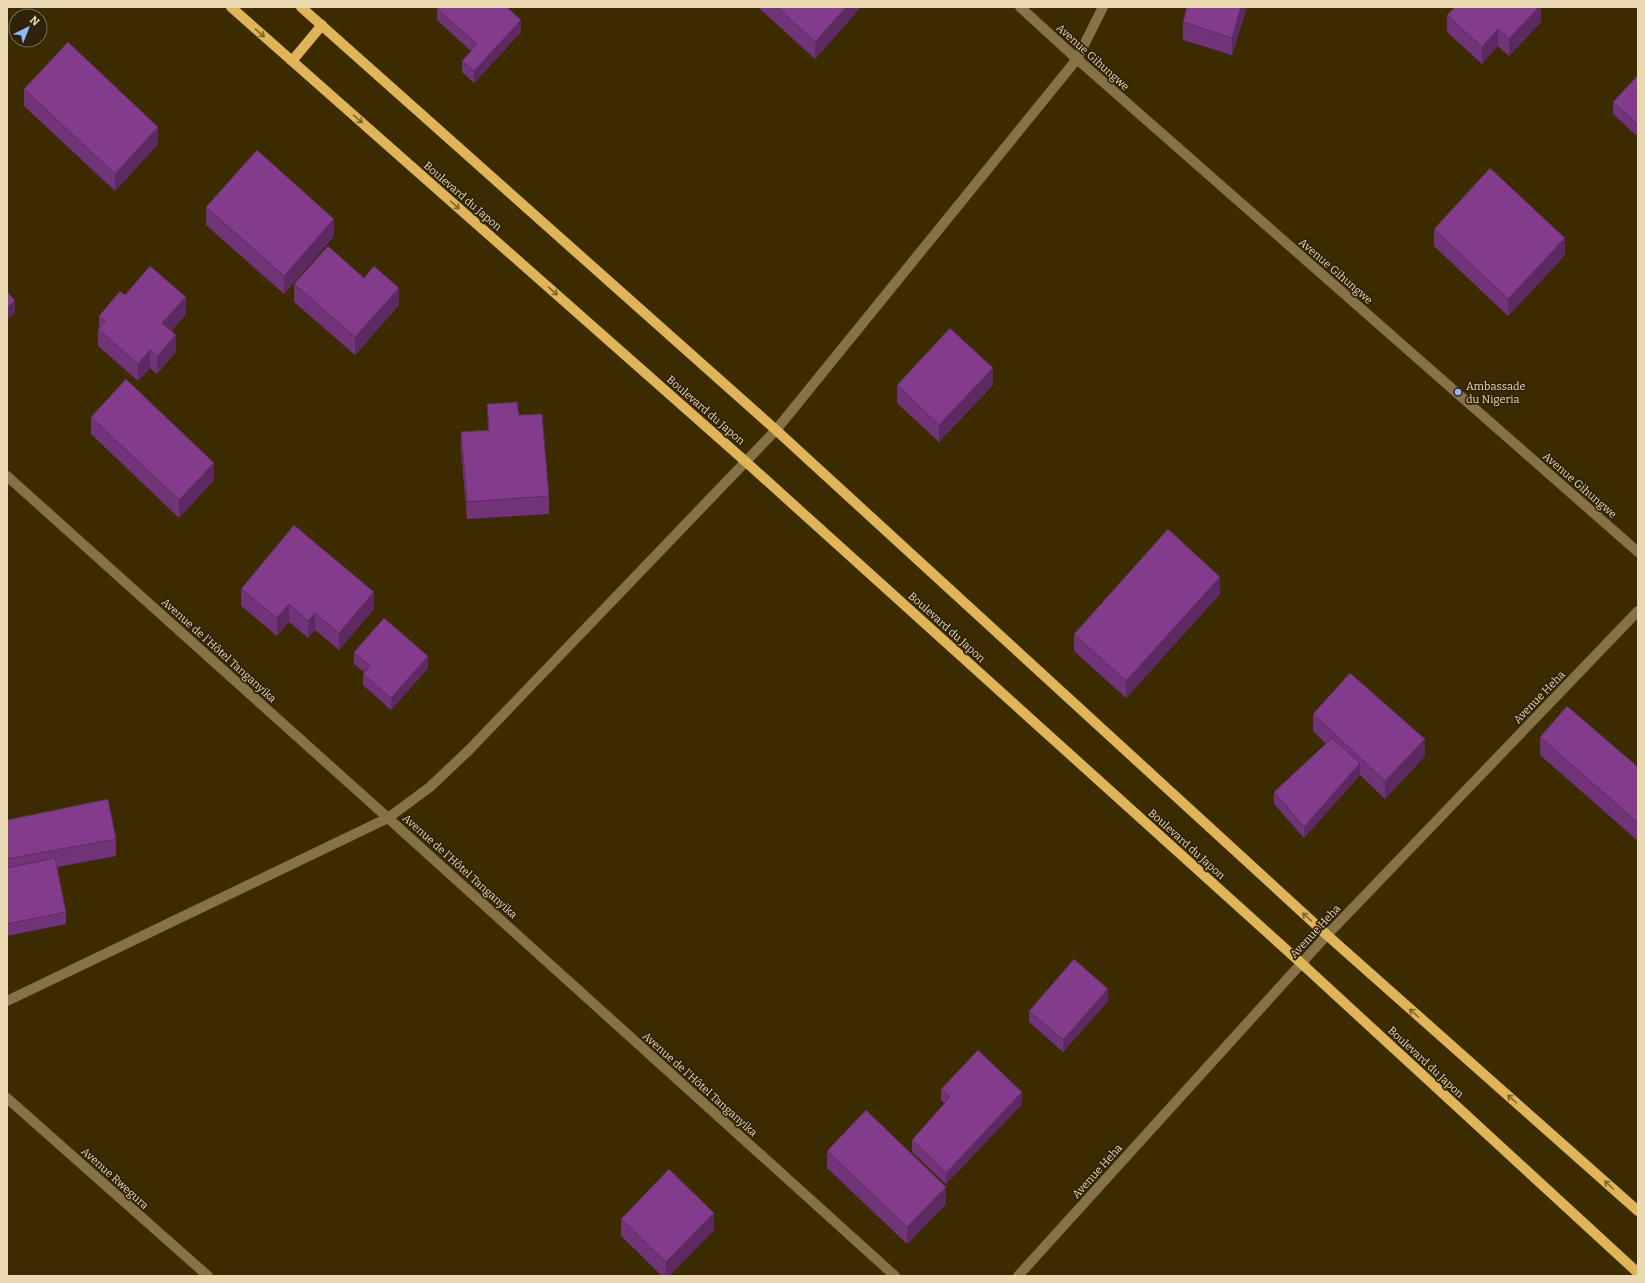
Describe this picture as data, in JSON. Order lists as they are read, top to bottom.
{
  "streets": {
    "main road": ["Boulevard du Japon"],
    "street": [
      "Avenue Gihungwe",
      "Avenue de l'Hôtel Tanganyika",
      "Avenue Heha",
      "Avenue Rwegura"
    ]
  },
  "crossings": [
    ["Boulevard du Japon", "Avenue Heha"]
  ],
  "places": ["Ambassade du Nigeria"],
  "north": "top right"
}
